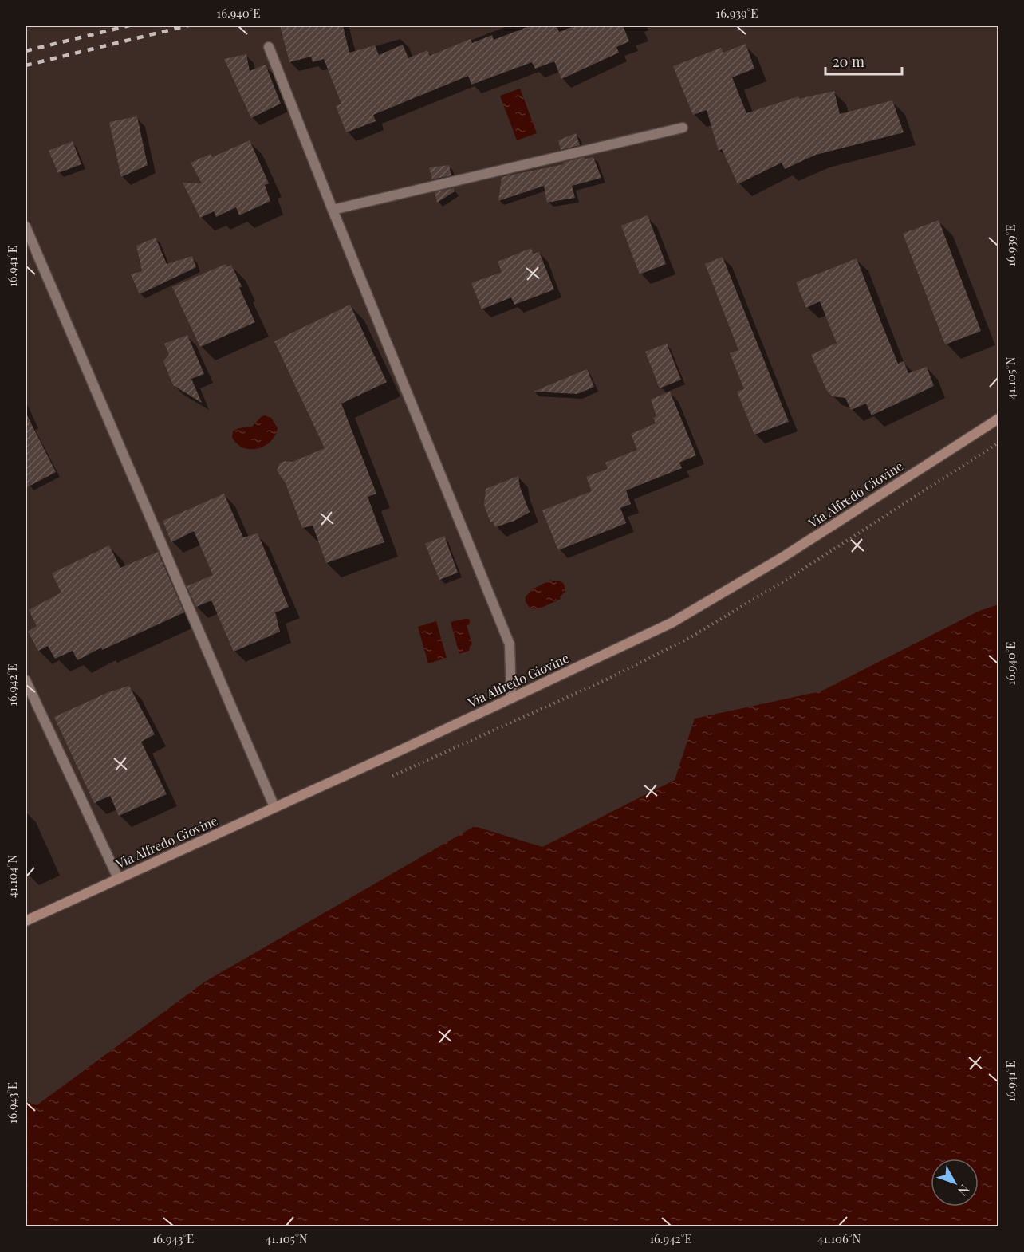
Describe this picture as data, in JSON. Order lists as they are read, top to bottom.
{
  "streets": {
    "main road": ["Via Alfredo Giovine"]
  },
  "scale_bar": "20 m",
  "north": "bottom right",
  "coordinates": [
    "16.940°E",
    "16.939°E",
    "16.941°E",
    "41.105°N",
    "16.942°E",
    "41.104°N",
    "16.943°E",
    "41.106°N"
  ]
}
